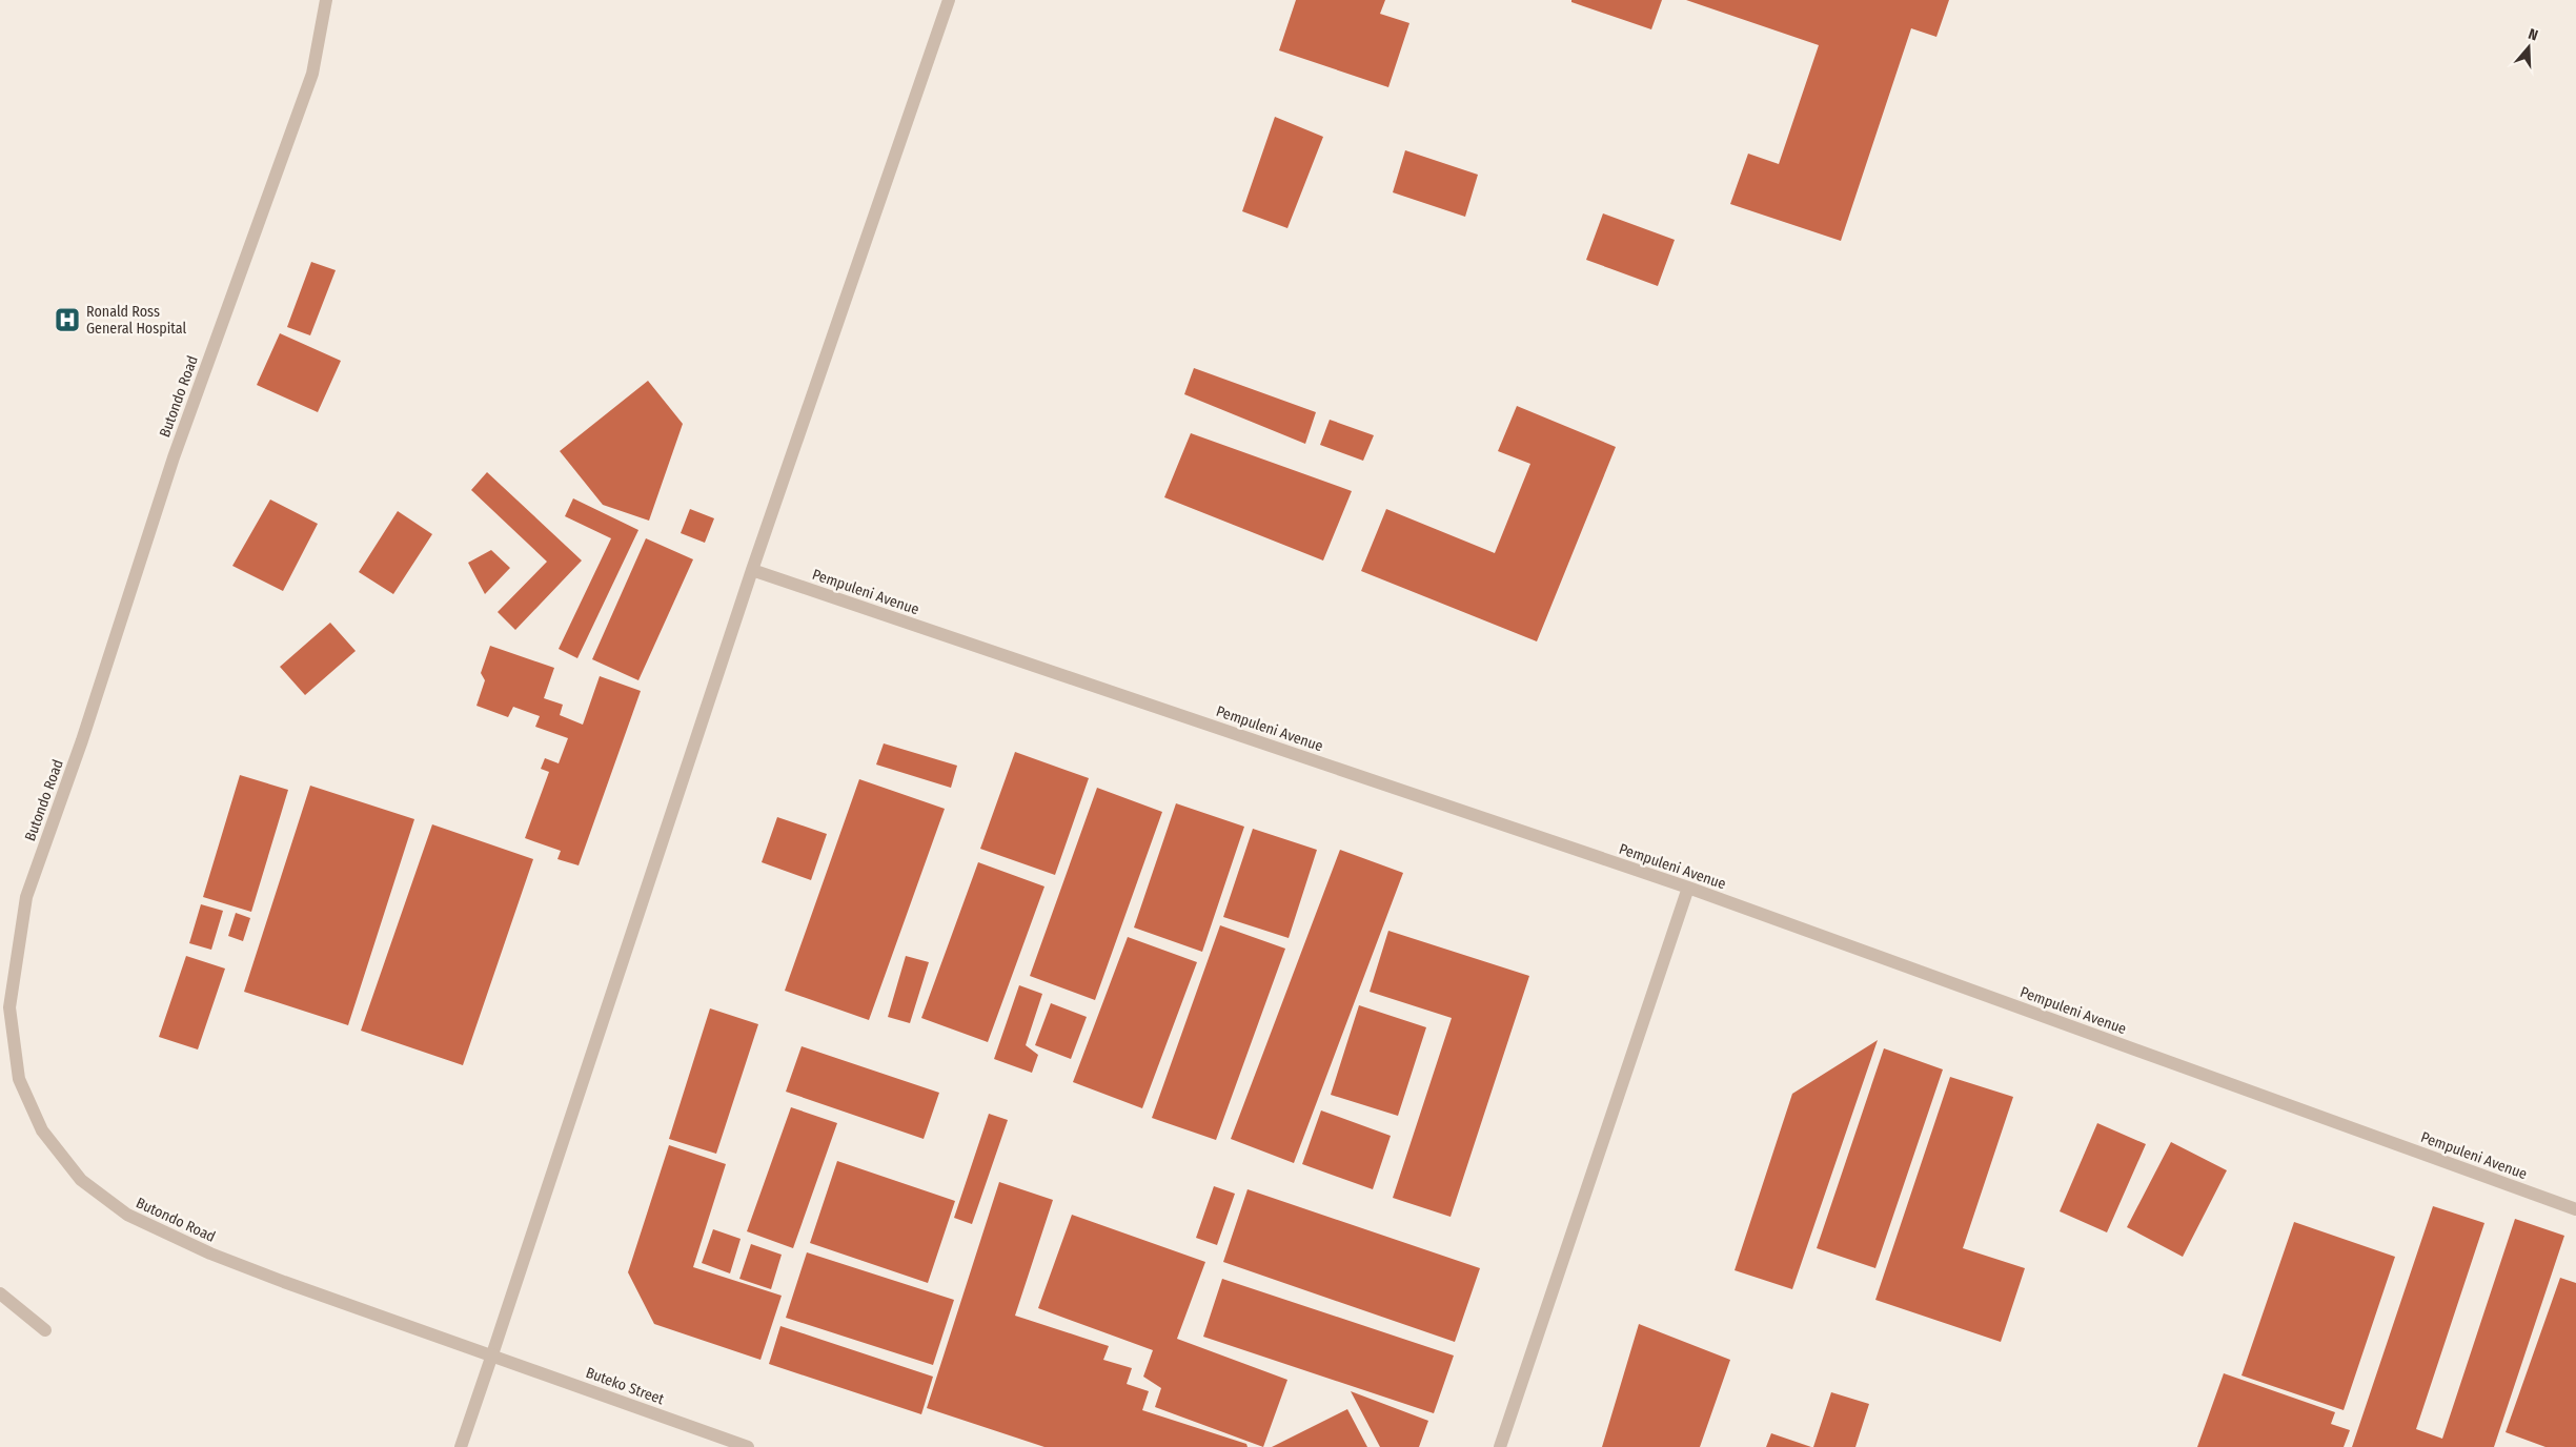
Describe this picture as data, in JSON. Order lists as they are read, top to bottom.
{
  "streets": {
    "street": ["Butondo Road", "Pempuleni Avenue", "Buteko Street"]
  },
  "crossings": [
    ["Butondo Road", "Buteko Street"]
  ],
  "places": {
    "hospital": ["Ronald Ross General Hospital"]
  },
  "north": "top"
}
